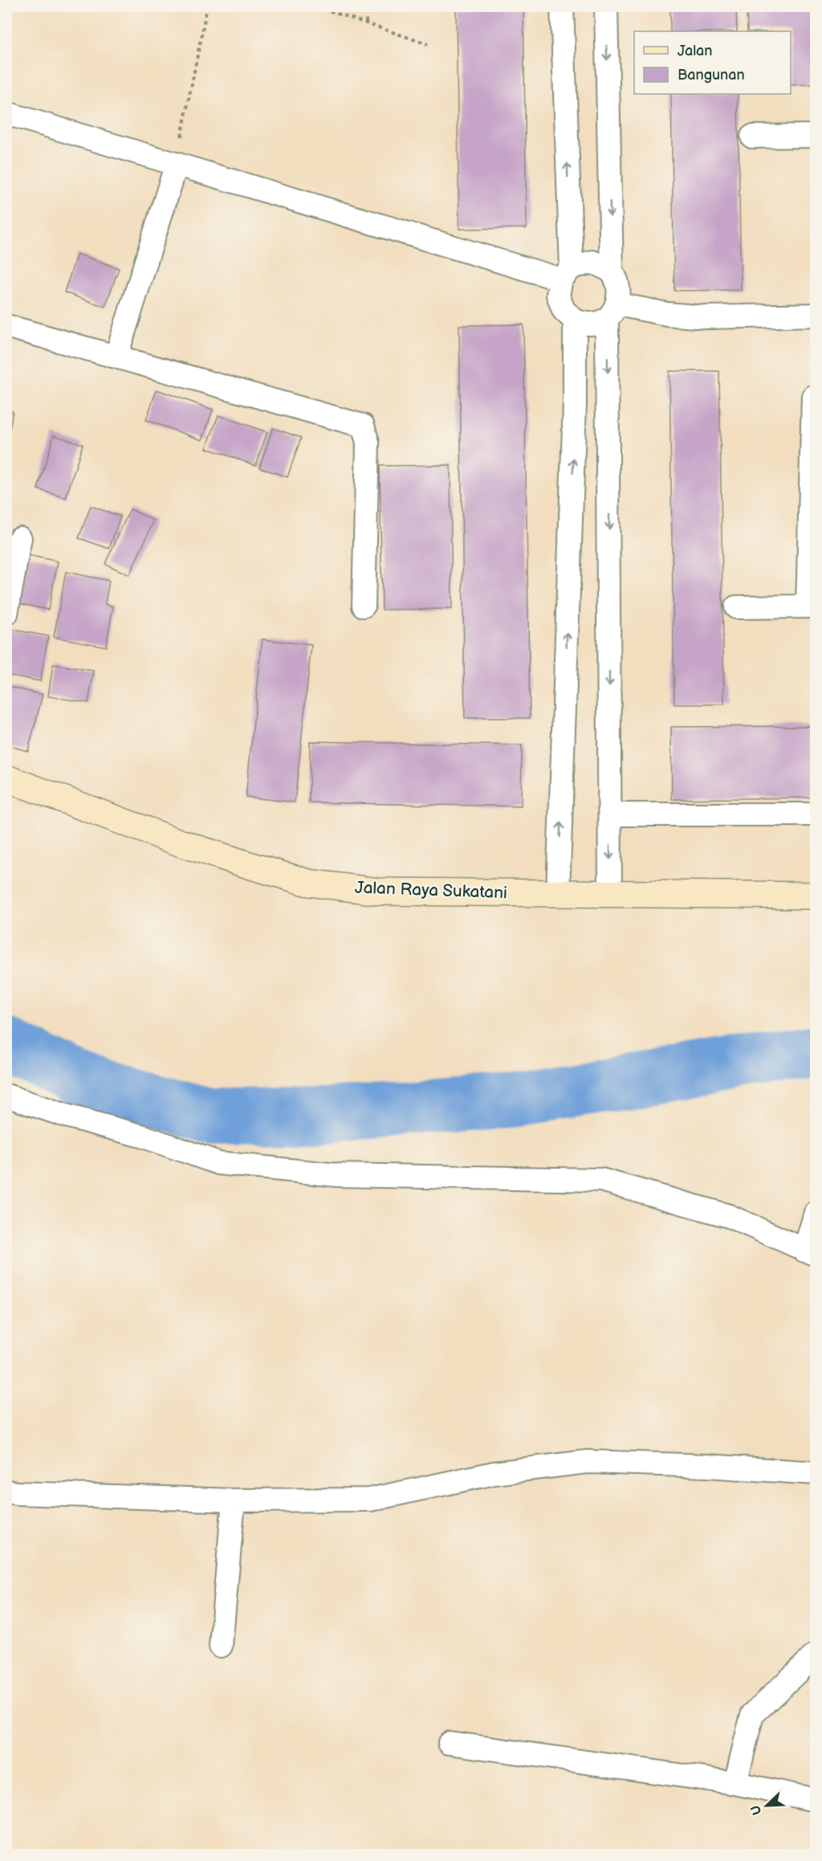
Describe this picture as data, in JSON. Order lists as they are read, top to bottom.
{
  "streets": {
    "main road": ["Jalan Raya Sukatani"]
  },
  "legend": ["Jalan", "Bangunan"],
  "north": "bottom left"
}
